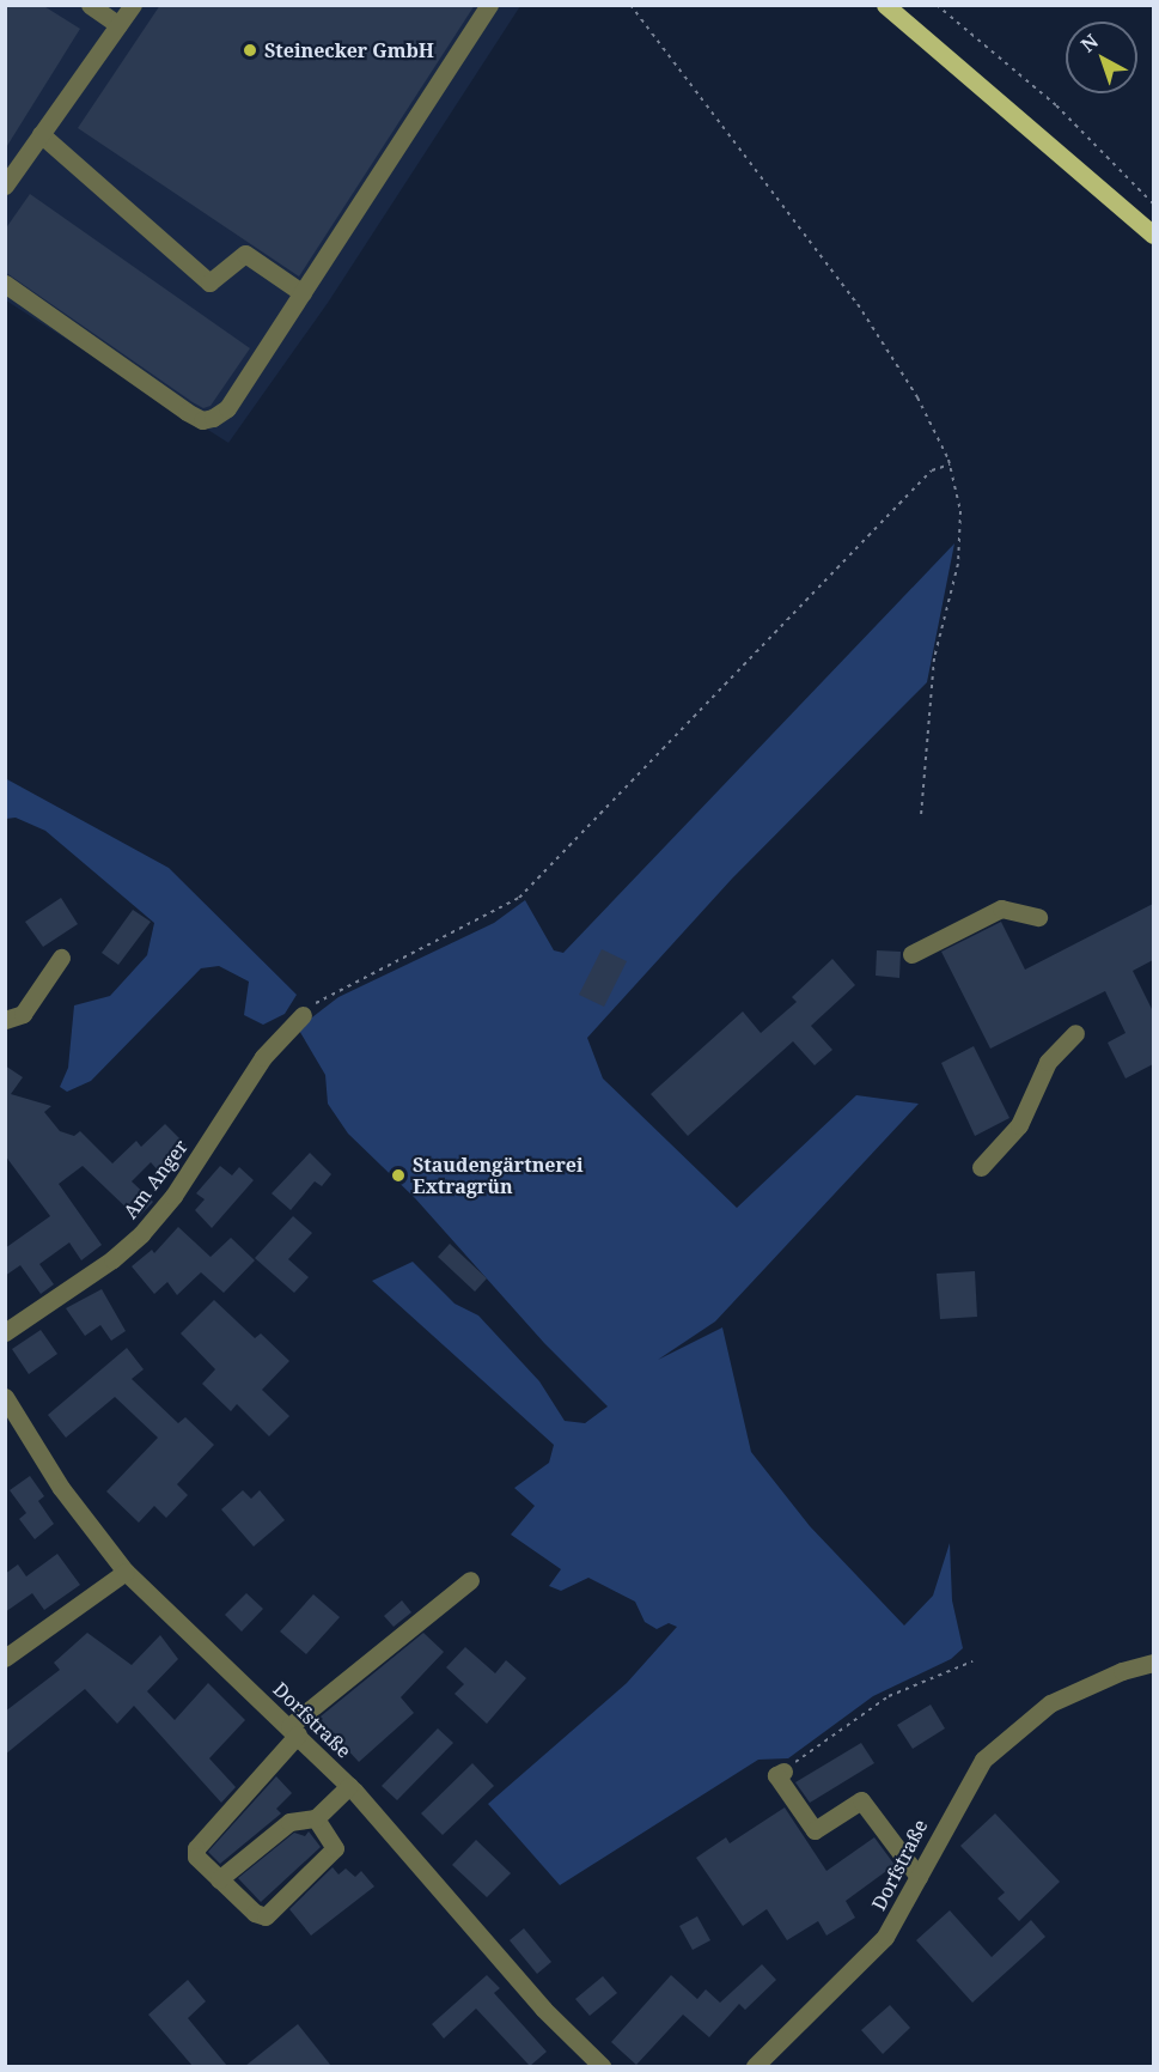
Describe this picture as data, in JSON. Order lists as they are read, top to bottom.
{
  "streets": {
    "street": ["Am Anger", "Dorfstraße"]
  },
  "places": ["Steinecker GmbH", "Staudengärtnerei Extragrün"],
  "north": "top left"
}
